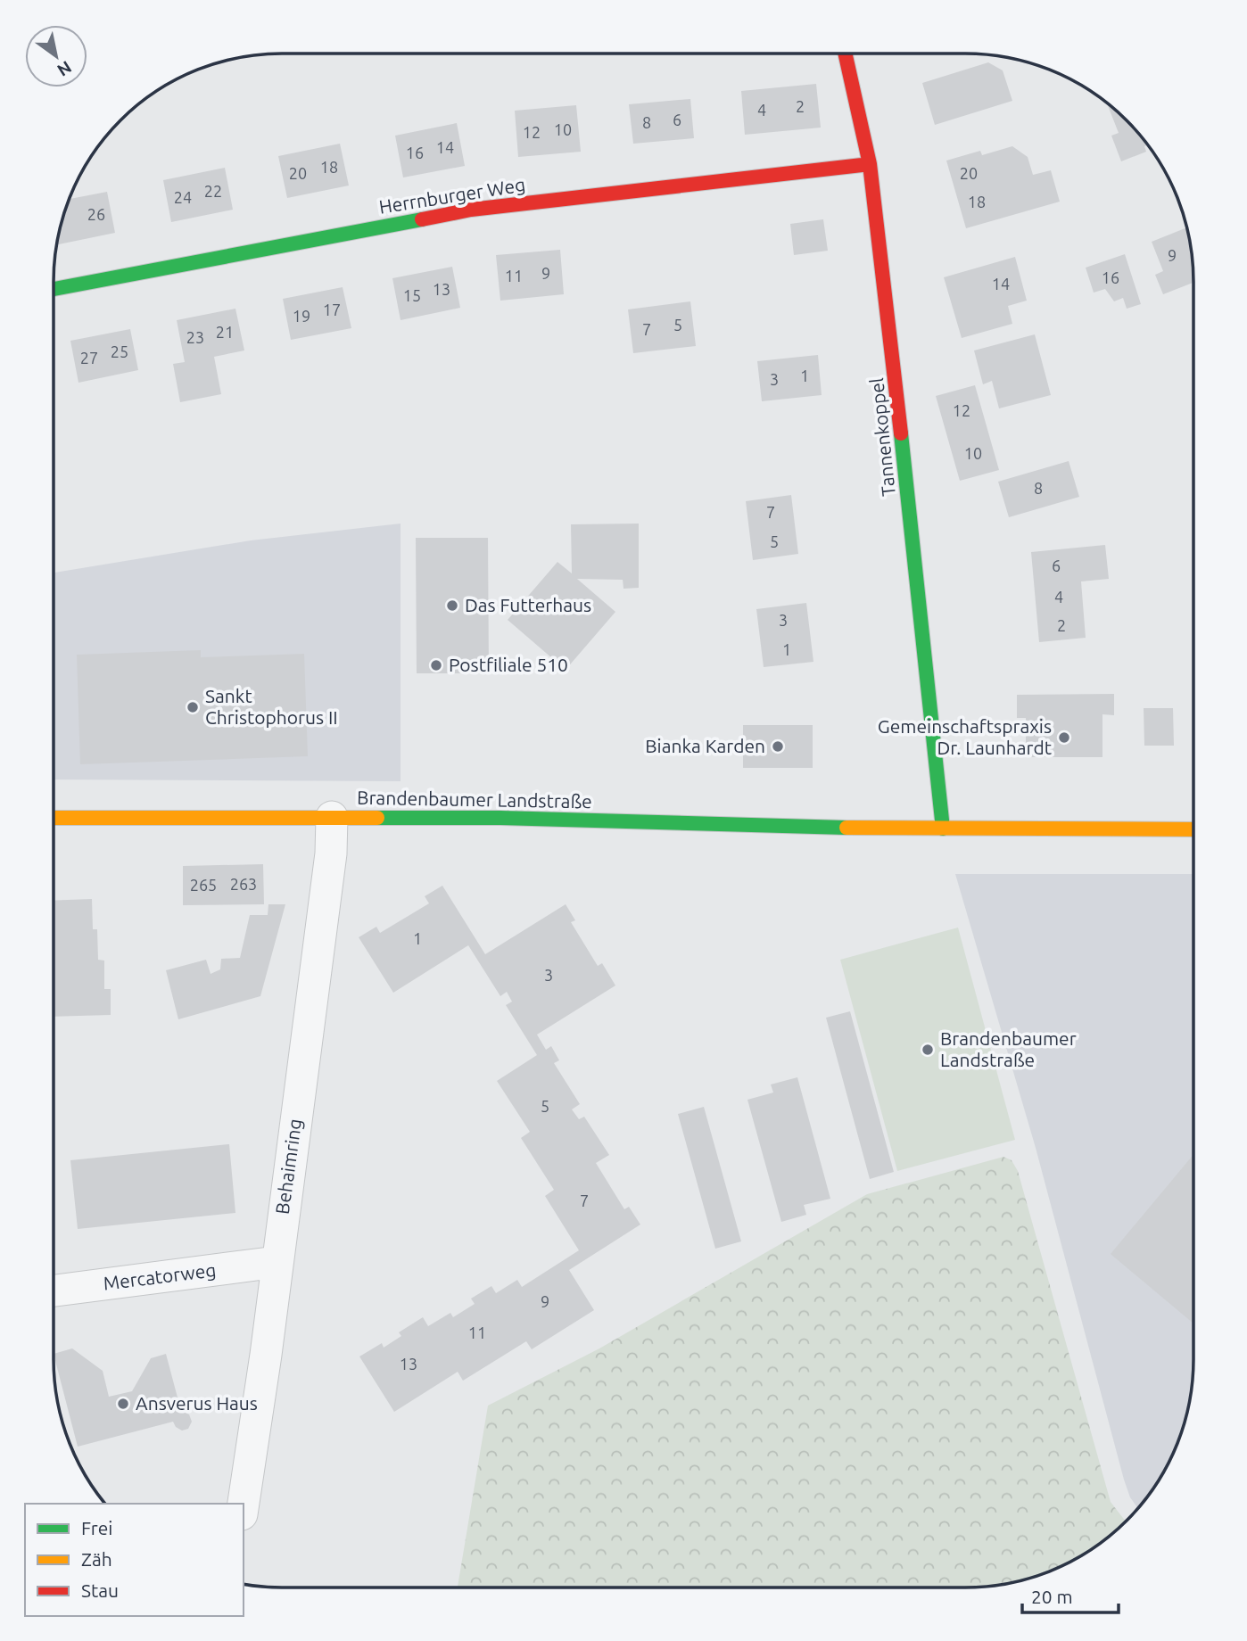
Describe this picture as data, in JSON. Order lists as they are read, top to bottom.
{
  "streets": {
    "street": [
      "Herrnburger Weg",
      "Tannenkoppel",
      "Brandenbaumer Landstraße",
      "Behaimring",
      "Mercatorweg"
    ]
  },
  "crossings": [
    ["Herrnburger Weg", "Tannenkoppel"],
    ["Tannenkoppel", "Brandenbaumer Landstraße"],
    ["Brandenbaumer Landstraße", "Behaimring"],
    ["Behaimring", "Mercatorweg"]
  ],
  "places": [
    "Das Futterhaus",
    "Postfiliale 510",
    "Sankt Christophorus II",
    "Gemeinschaftspraxis Dr. Launhardt",
    "Bianka Karden",
    "Brandenbaumer Landstraße",
    "Ansverus Haus"
  ],
  "house_numbers": [
    "2",
    "4",
    "6",
    "8",
    "10",
    "12",
    "14",
    "16",
    "18",
    "20",
    "20",
    "22",
    "24",
    "18",
    "26",
    "9",
    "9",
    "11",
    "16",
    "14",
    "13",
    "15",
    "17",
    "19",
    "5",
    "7",
    "21",
    "23",
    "25",
    "27",
    "1",
    "3",
    "12",
    "10",
    "8",
    "7",
    "5",
    "6",
    "4",
    "3",
    "2",
    "1",
    "263",
    "265",
    "1",
    "3",
    "5",
    "7",
    "9",
    "11",
    "13"
  ],
  "legend": ["Frei", "Zäh", "Stau"],
  "scale_bar": "20 m",
  "north": "bottom right"
}
